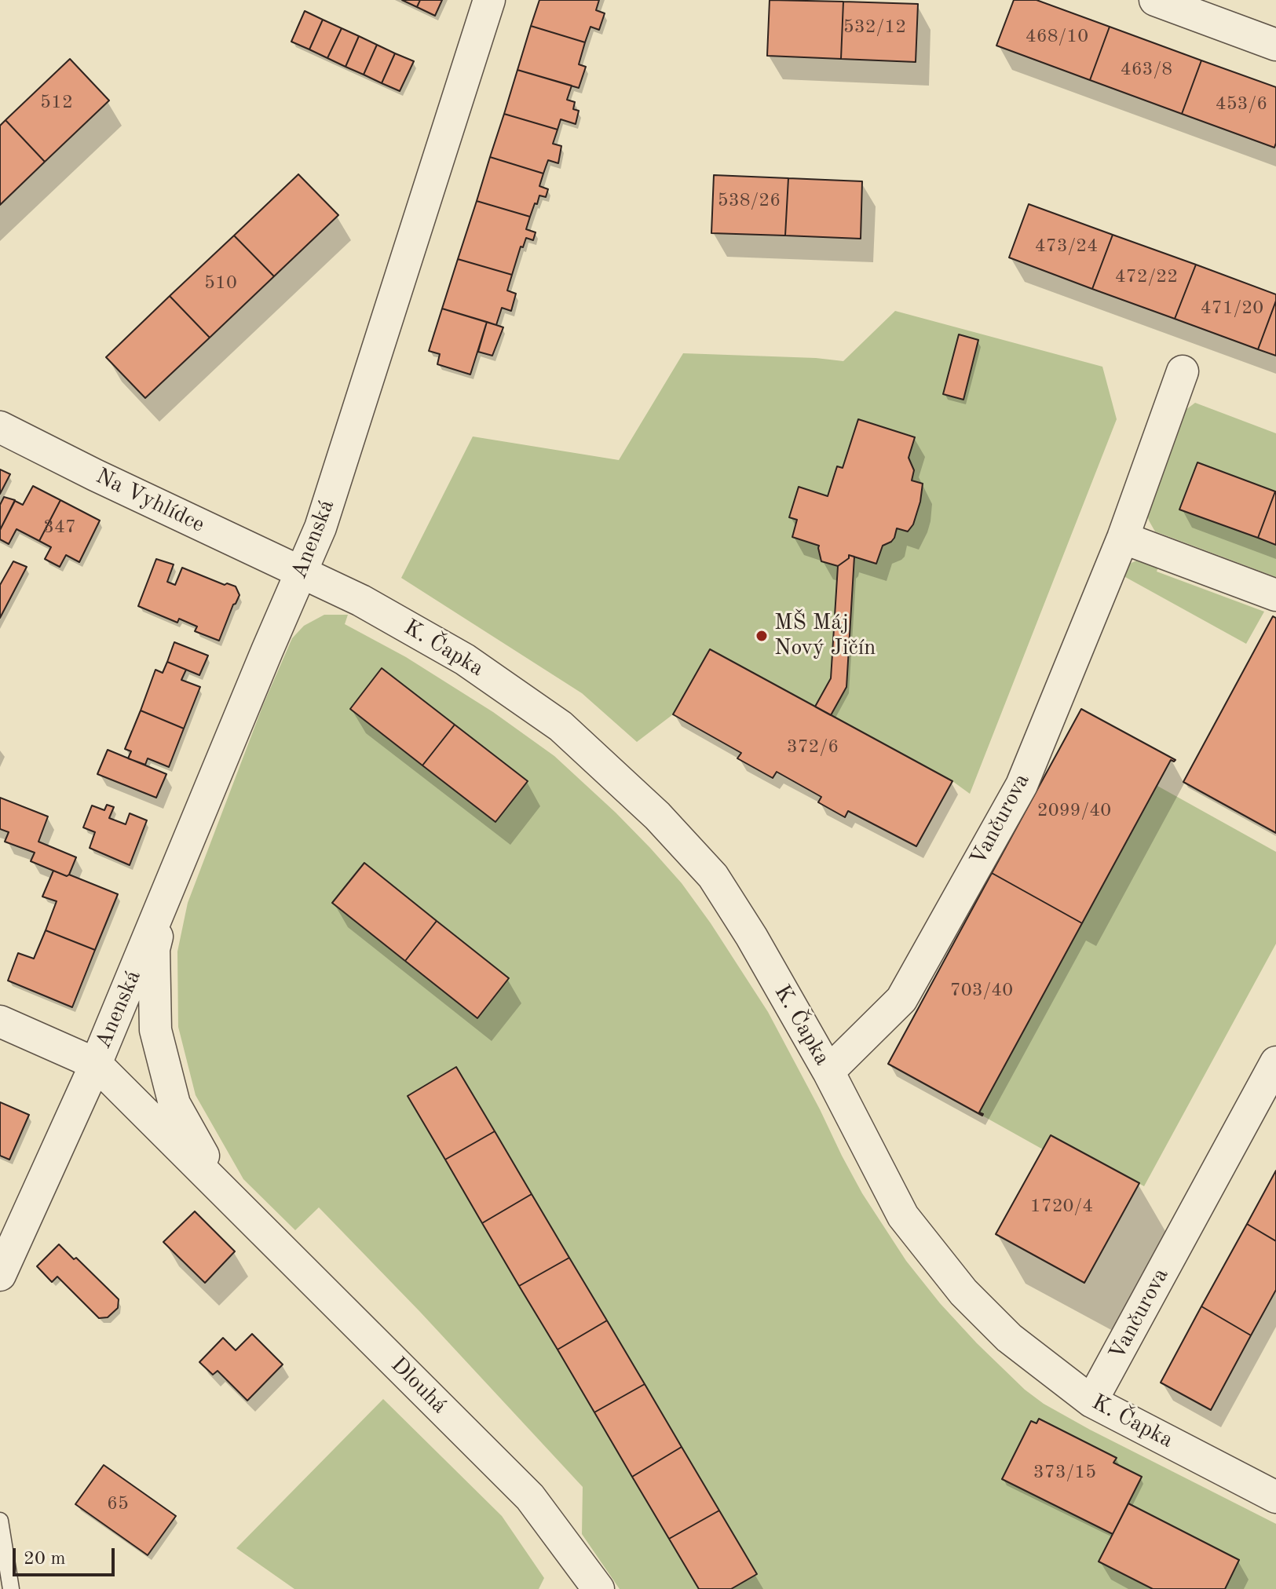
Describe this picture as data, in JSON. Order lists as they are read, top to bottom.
{
  "streets": {
    "street": [
      "Na Vyhlídce",
      "Anenská",
      "K. Čapka",
      "Vančurova",
      "Dlouhá"
    ]
  },
  "crossings": [
    ["Na Vyhlídce", "Anenská"],
    ["Na Vyhlídce", "K. Čapka"],
    ["Anenská", "K. Čapka"],
    ["Anenská", "Dlouhá"],
    ["K. Čapka", "Vančurova"]
  ],
  "places": ["MŠ Máj Nový Jičín"],
  "house_numbers": [
    "532/12",
    "468/10",
    "463/8",
    "512",
    "453/6",
    "538/26",
    "473/24",
    "472/22",
    "510",
    "471/20",
    "347",
    "372/6",
    "2099/40",
    "703/40",
    "1720/4",
    "373/15",
    "65"
  ],
  "scale_bar": "20 m"
}
